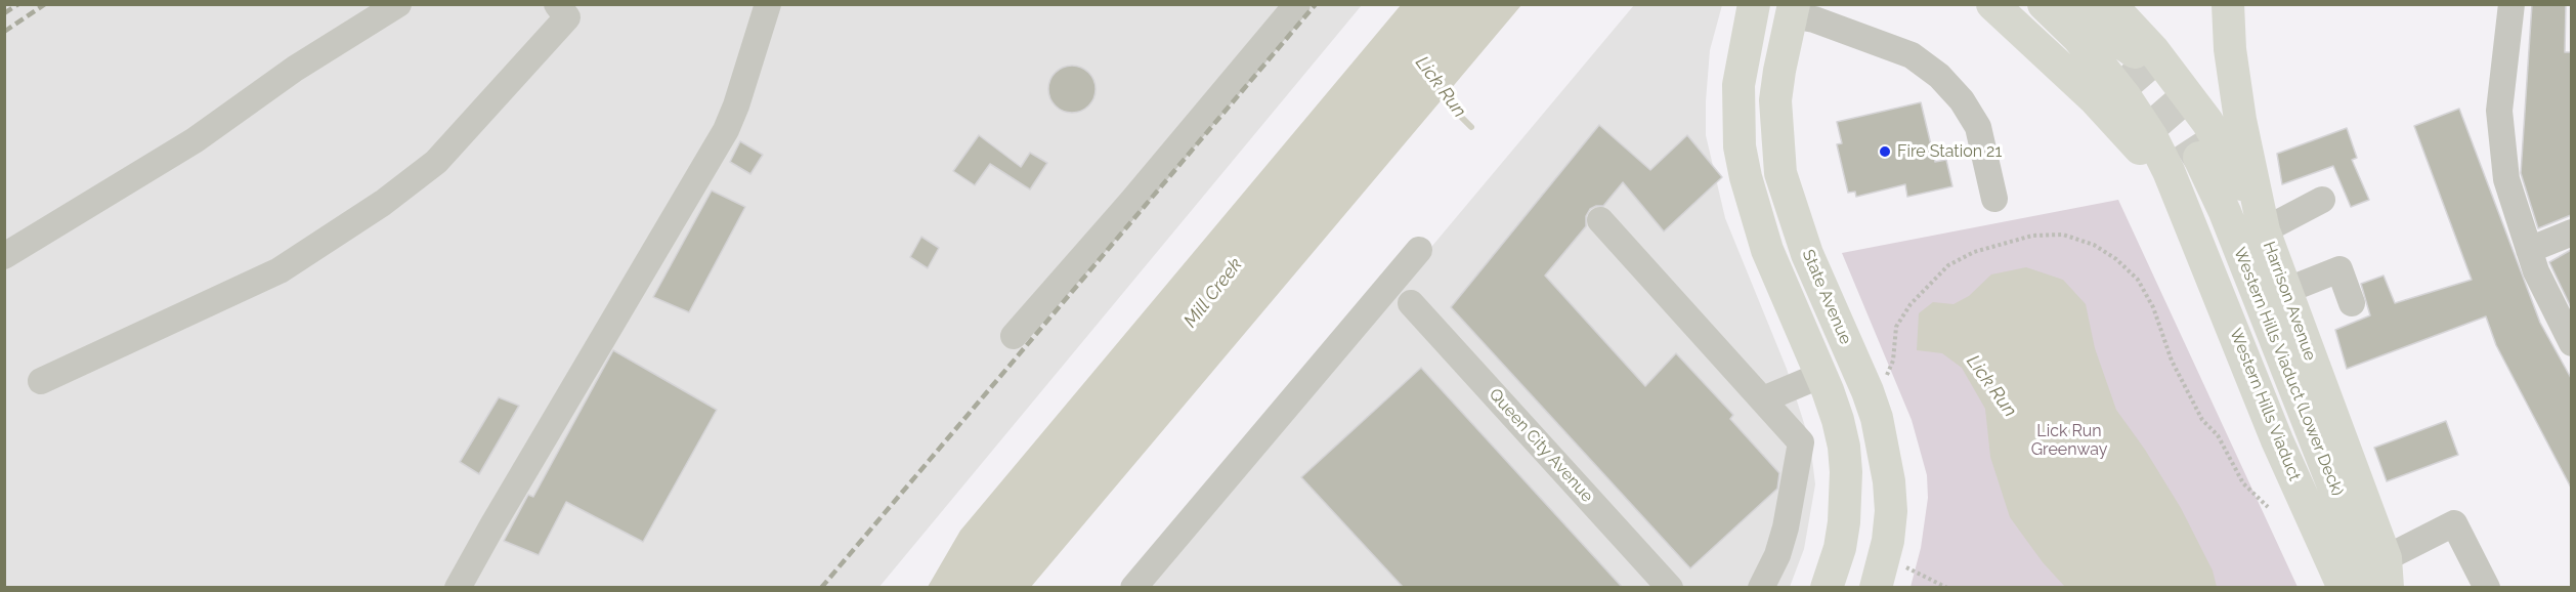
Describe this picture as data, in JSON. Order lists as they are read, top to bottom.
{
  "streets": {
    "main road": [
      "State Avenue",
      "Harrison Avenue",
      "Western Hills Viaduct (Lower Deck)",
      "Western Hills Viaduct"
    ],
    "street": ["Queen City Avenue"]
  },
  "crossings": [
    ["Harrison Avenue", "Western Hills Viaduct (Lower Deck)"]
  ],
  "water": ["Lick Run", "Mill Creek"],
  "parks": ["Lick Run Greenway"],
  "places": ["Fire Station 21"]
}
